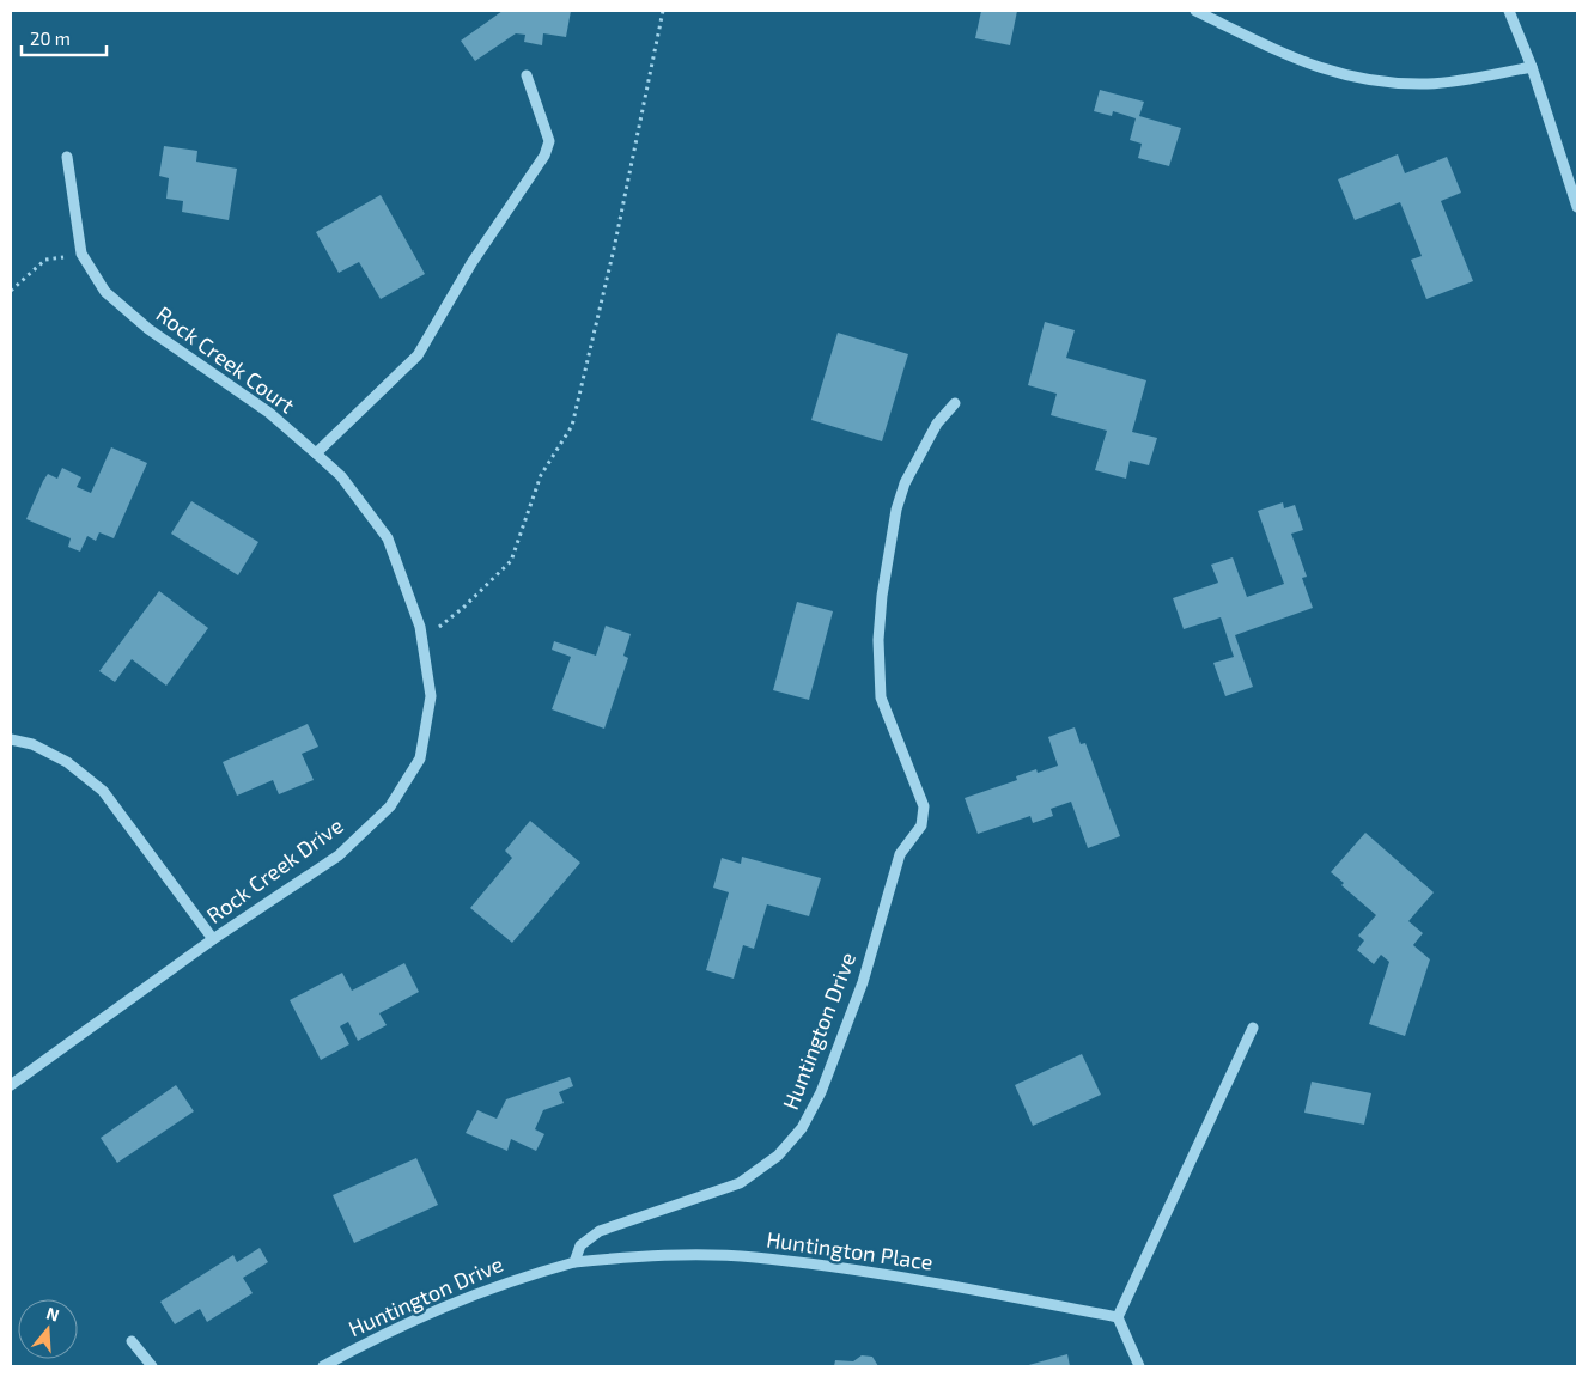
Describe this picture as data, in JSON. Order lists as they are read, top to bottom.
{
  "streets": {
    "street": [
      "Rock Creek Court",
      "Rock Creek Drive",
      "Huntington Drive",
      "Huntington Place"
    ]
  },
  "crossings": [
    ["Rock Creek Court", "Rock Creek Drive"],
    ["Huntington Drive", "Huntington Place"]
  ],
  "scale_bar": "20 m",
  "north": "top"
}
